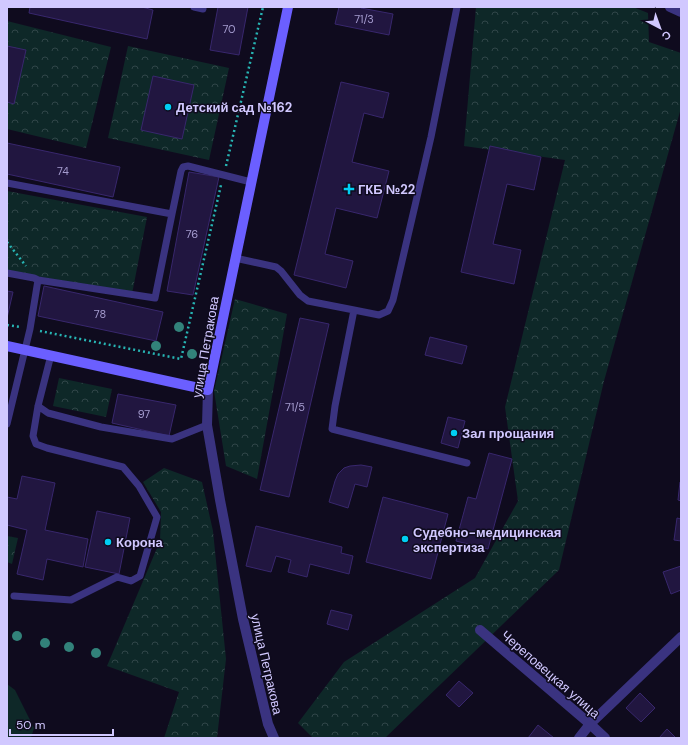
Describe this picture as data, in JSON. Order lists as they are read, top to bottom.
{
  "streets": {
    "street": ["улица Петракова", "Череповецкая улица"]
  },
  "places": {
    "other": [
      "Детский сад №162",
      "Зал прощания",
      "Судебно-медицинская экспертиза",
      "Корона"
    ],
    "health": ["ГКБ №22"]
  },
  "house_numbers": [
    "71/3",
    "70",
    "74",
    "76",
    "78",
    "71/5",
    "97"
  ],
  "scale_bar": "50 m",
  "north": "bottom right"
}
